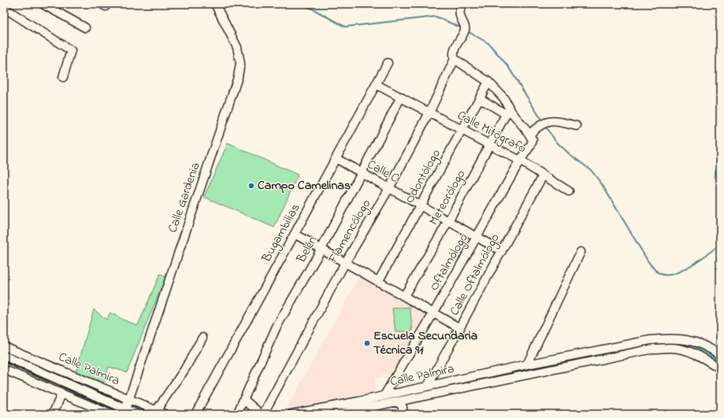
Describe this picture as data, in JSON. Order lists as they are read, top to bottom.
{
  "streets": {
    "street": [
      "Calle Mitógrafo",
      "Calle C",
      "Odontólogo",
      "Calle Gardenia",
      "Meteorólogo",
      "Flamencólogo",
      "Bugambilias",
      "Belén",
      "Oftalmólogo",
      "Calle Oftalmólogo",
      "Calle Palmira"
    ]
  },
  "crossings": [
    ["Calle Mitógrafo", "Odontólogo"],
    ["Calle Mitógrafo", "Meteorólogo"],
    ["Calle Mitógrafo", "Flamencólogo"],
    ["Calle Mitógrafo", "Bugambilias"],
    ["Calle Mitógrafo", "Belén"],
    ["Calle Mitógrafo", "Oftalmólogo"],
    ["Calle Mitógrafo", "Calle Oftalmólogo"],
    ["Calle C", "Odontólogo"],
    ["Calle C", "Meteorólogo"],
    ["Calle C", "Flamencólogo"],
    ["Calle C", "Bugambilias"],
    ["Calle C", "Belén"],
    ["Calle C", "Oftalmólogo"],
    ["Calle C", "Calle Oftalmólogo"],
    ["Calle Gardenia", "Calle Palmira"],
    ["Oftalmólogo", "Calle Palmira"],
    ["Calle Oftalmólogo", "Calle Palmira"]
  ],
  "places": ["Campo Camelinas", "Escuela Secundaria Técnica 91"]
}
